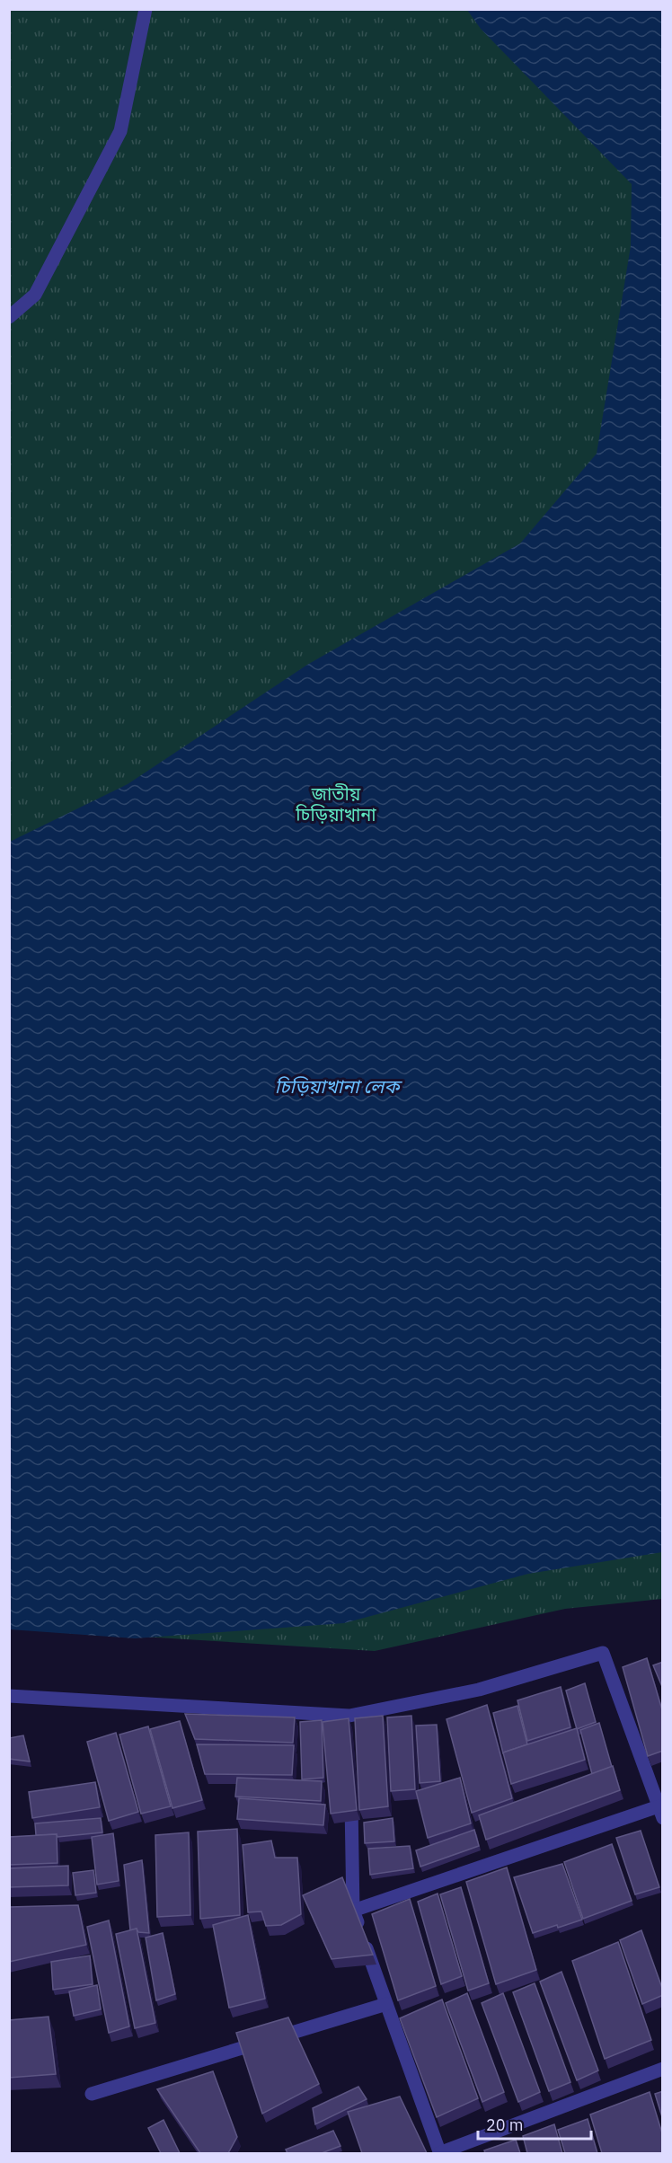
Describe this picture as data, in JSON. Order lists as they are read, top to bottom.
{
  "water": ["চিড়িয়াখানা লেক"],
  "parks": ["জাতীয় চিড়িয়াখানা"],
  "scale_bar": "20 m"
}
